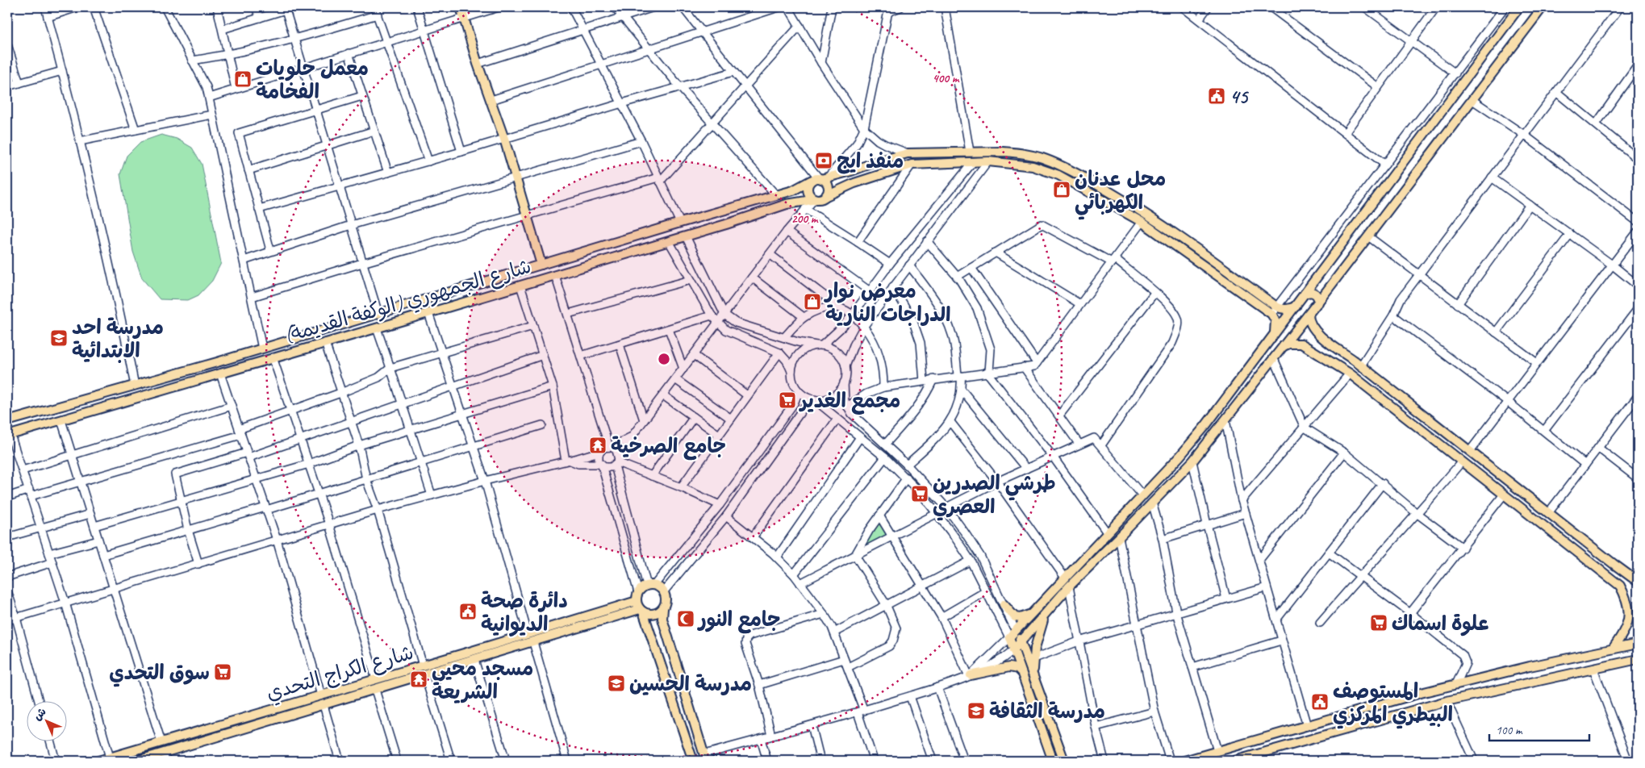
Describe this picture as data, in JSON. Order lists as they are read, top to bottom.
{
  "streets": {
    "main road": ["شارع الجمهوري (الوكفة القديمة)", "شارع الكراج التحدي"]
  },
  "places": {
    "shop": ["معمل حلويات الفخامة", "محل عدنان الكهربائي", "معرض نوار الدراجات النارية"],
    "public building": ["45", "دائرة صحة الديوانية", "المستوصف البيطري المركزي"],
    "bank": ["منفذ ايج"],
    "school or university": ["مدرسة احد الابتدائية", "مدرسة الحسين", "مدرسة الثقافة"],
    "supermarket": [
      "مجمع الغدير",
      "طرشي الصدرين العصري",
      "علوة اسماك",
      "سوق التحدي"
    ],
    "temple": ["جامع الصرخية", "مسجد محيي الشريعة"],
    "mosque": ["جامع النور"]
  },
  "scale_bar": "100 m",
  "north": "top left",
  "rings": ["400 m", "200 m"]
}
